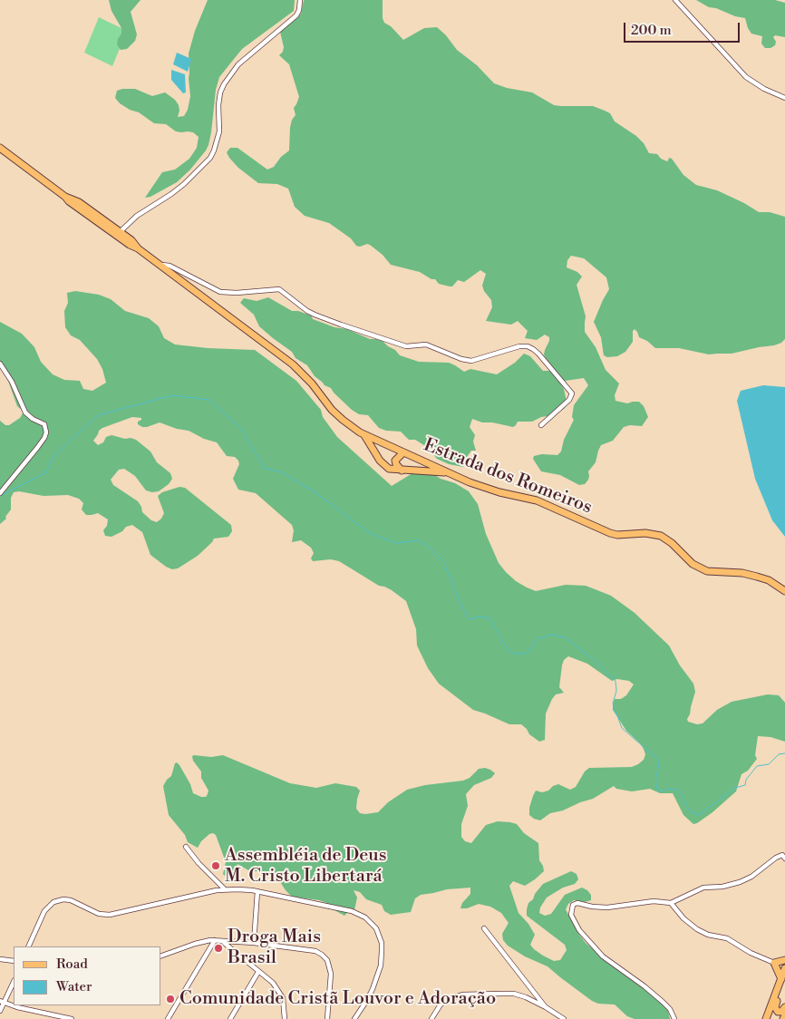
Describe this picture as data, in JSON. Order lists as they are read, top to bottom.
{
  "streets": {
    "main road": ["Estrada dos Romeiros"]
  },
  "places": ["Assembléia de Deus M. Cristo Libertará", "Droga Mais Brasil", "Comunidade Cristã Louvor e Adoração"],
  "legend": ["Road", "Water"],
  "scale_bar": "200 m"
}
